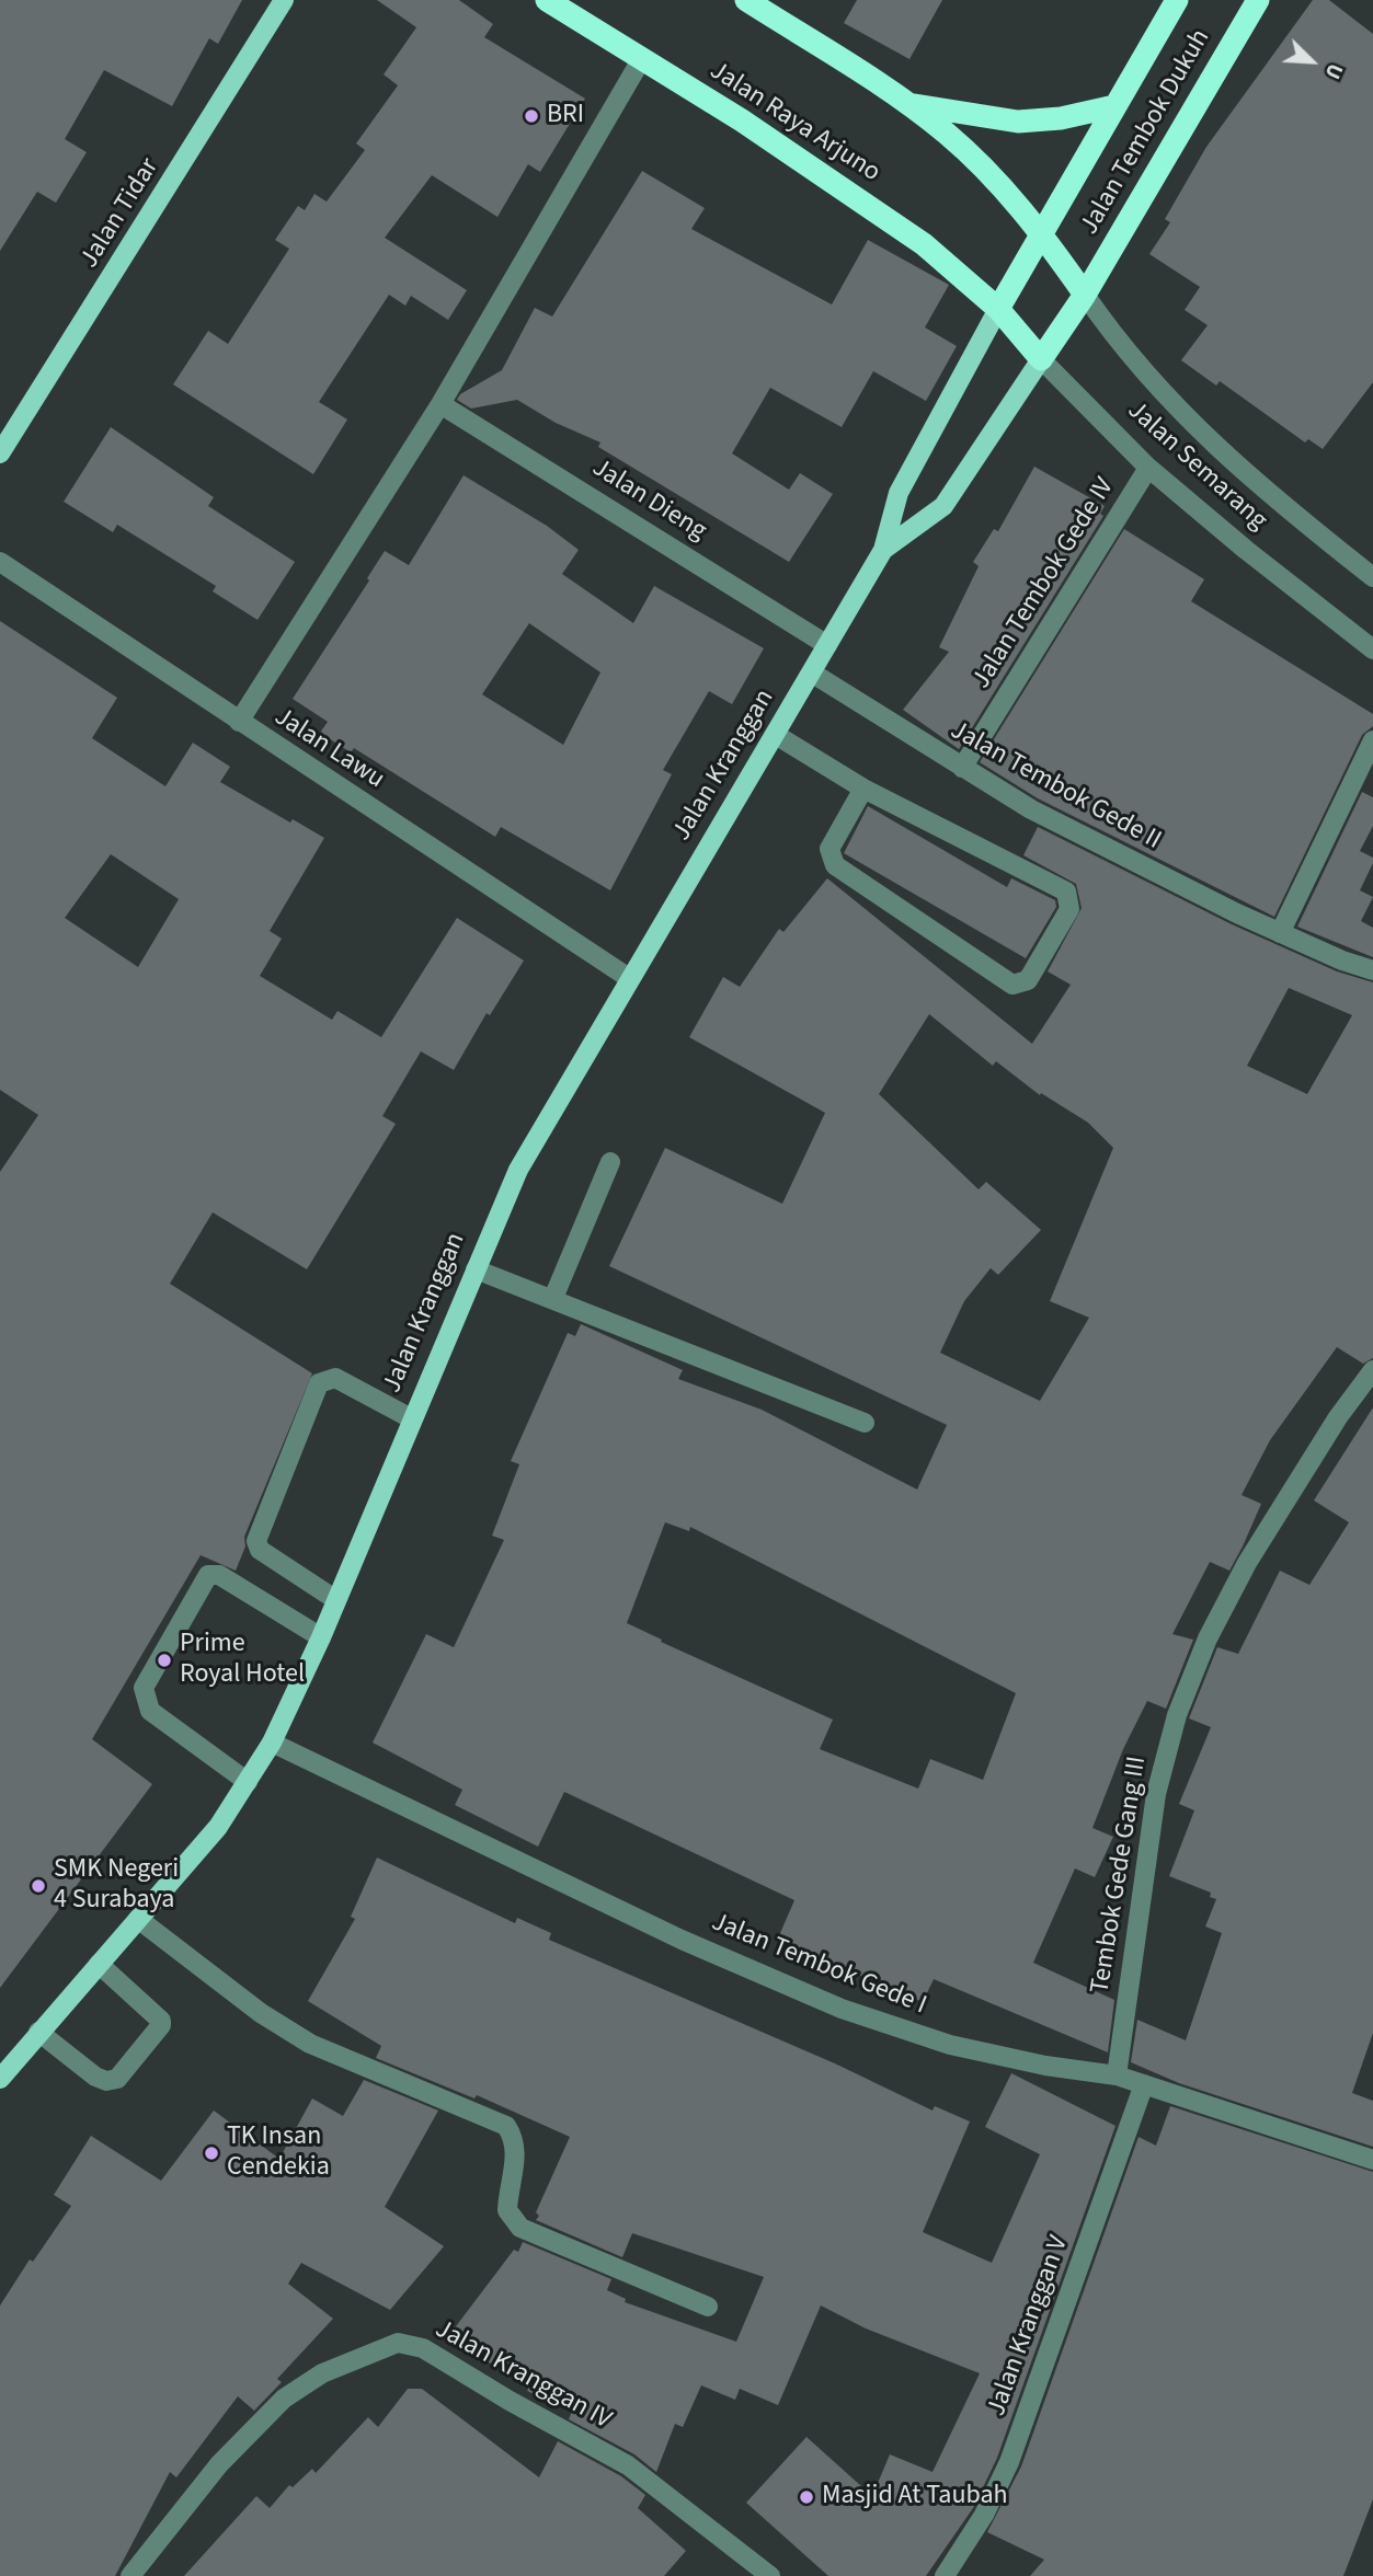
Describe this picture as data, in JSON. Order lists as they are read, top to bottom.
{
  "streets": {
    "highway": [
      "Jalan Raya Arjuno",
      "Jalan Tembok Dukuh",
      "Jalan Semarang",
      "Jalan Kranggan"
    ],
    "main road": ["Jalan Tidar"],
    "street": [
      "Jalan Dieng",
      "Jalan Tembok Gede IV",
      "Jalan Lawu",
      "Jalan Tembok Gede II",
      "Tembok Gede Gang III",
      "Jalan Tembok Gede I",
      "Jalan Kranggan V",
      "Jalan Kranggan IV"
    ]
  },
  "crossings": [
    ["Jalan Raya Arjuno", "Jalan Tembok Dukuh"],
    ["Jalan Raya Arjuno", "Jalan Semarang"],
    ["Jalan Raya Arjuno", "Jalan Kranggan"],
    ["Jalan Tembok Dukuh", "Jalan Semarang"],
    ["Jalan Tembok Dukuh", "Jalan Kranggan"],
    ["Jalan Semarang", "Jalan Tembok Gede IV"],
    ["Jalan Semarang", "Jalan Kranggan"],
    ["Jalan Dieng", "Jalan Kranggan"],
    ["Jalan Tembok Gede IV", "Jalan Tembok Gede II"],
    ["Jalan Lawu", "Jalan Kranggan"],
    ["Jalan Kranggan", "Jalan Tembok Gede II"],
    ["Jalan Kranggan", "Jalan Tembok Gede I"],
    ["Tembok Gede Gang III", "Jalan Tembok Gede I"],
    ["Jalan Tembok Gede I", "Jalan Kranggan V"]
  ],
  "places": [
    "BRI",
    "Prime Royal Hotel",
    "SMK Negeri 4 Surabaya",
    "TK Insan Cendekia",
    "Masjid At Taubah"
  ],
  "north": "bottom right"
}
